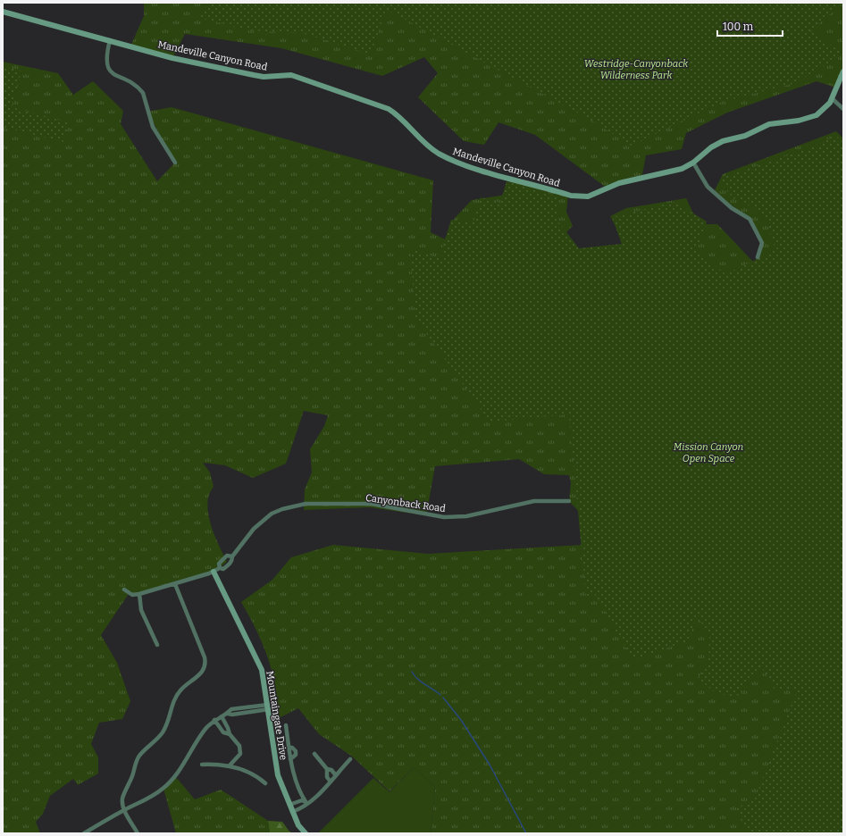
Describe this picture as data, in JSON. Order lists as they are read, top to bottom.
{
  "streets": {
    "street": ["Mandeville Canyon Road", "Canyonback Road", "Mountaingate Drive"]
  },
  "parks": ["Westridge-Canyonback Wilderness Park", "Mission Canyon Open Space"],
  "scale_bar": "100 m"
}
